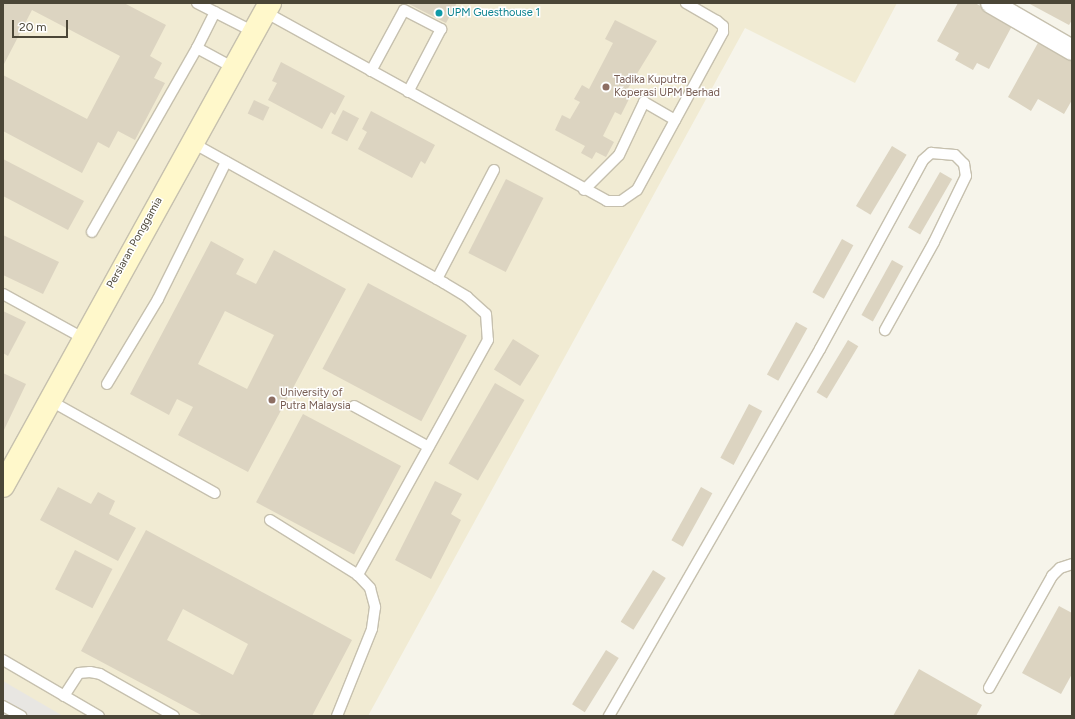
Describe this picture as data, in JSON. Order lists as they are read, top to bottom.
{
  "streets": {
    "street": ["Persiaran Ponggamia"]
  },
  "places": ["UPM Guesthouse 1", "Tadika Kuputra Koperasi UPM Berhad", "University of Putra Malaysia"],
  "scale_bar": "20 m"
}
